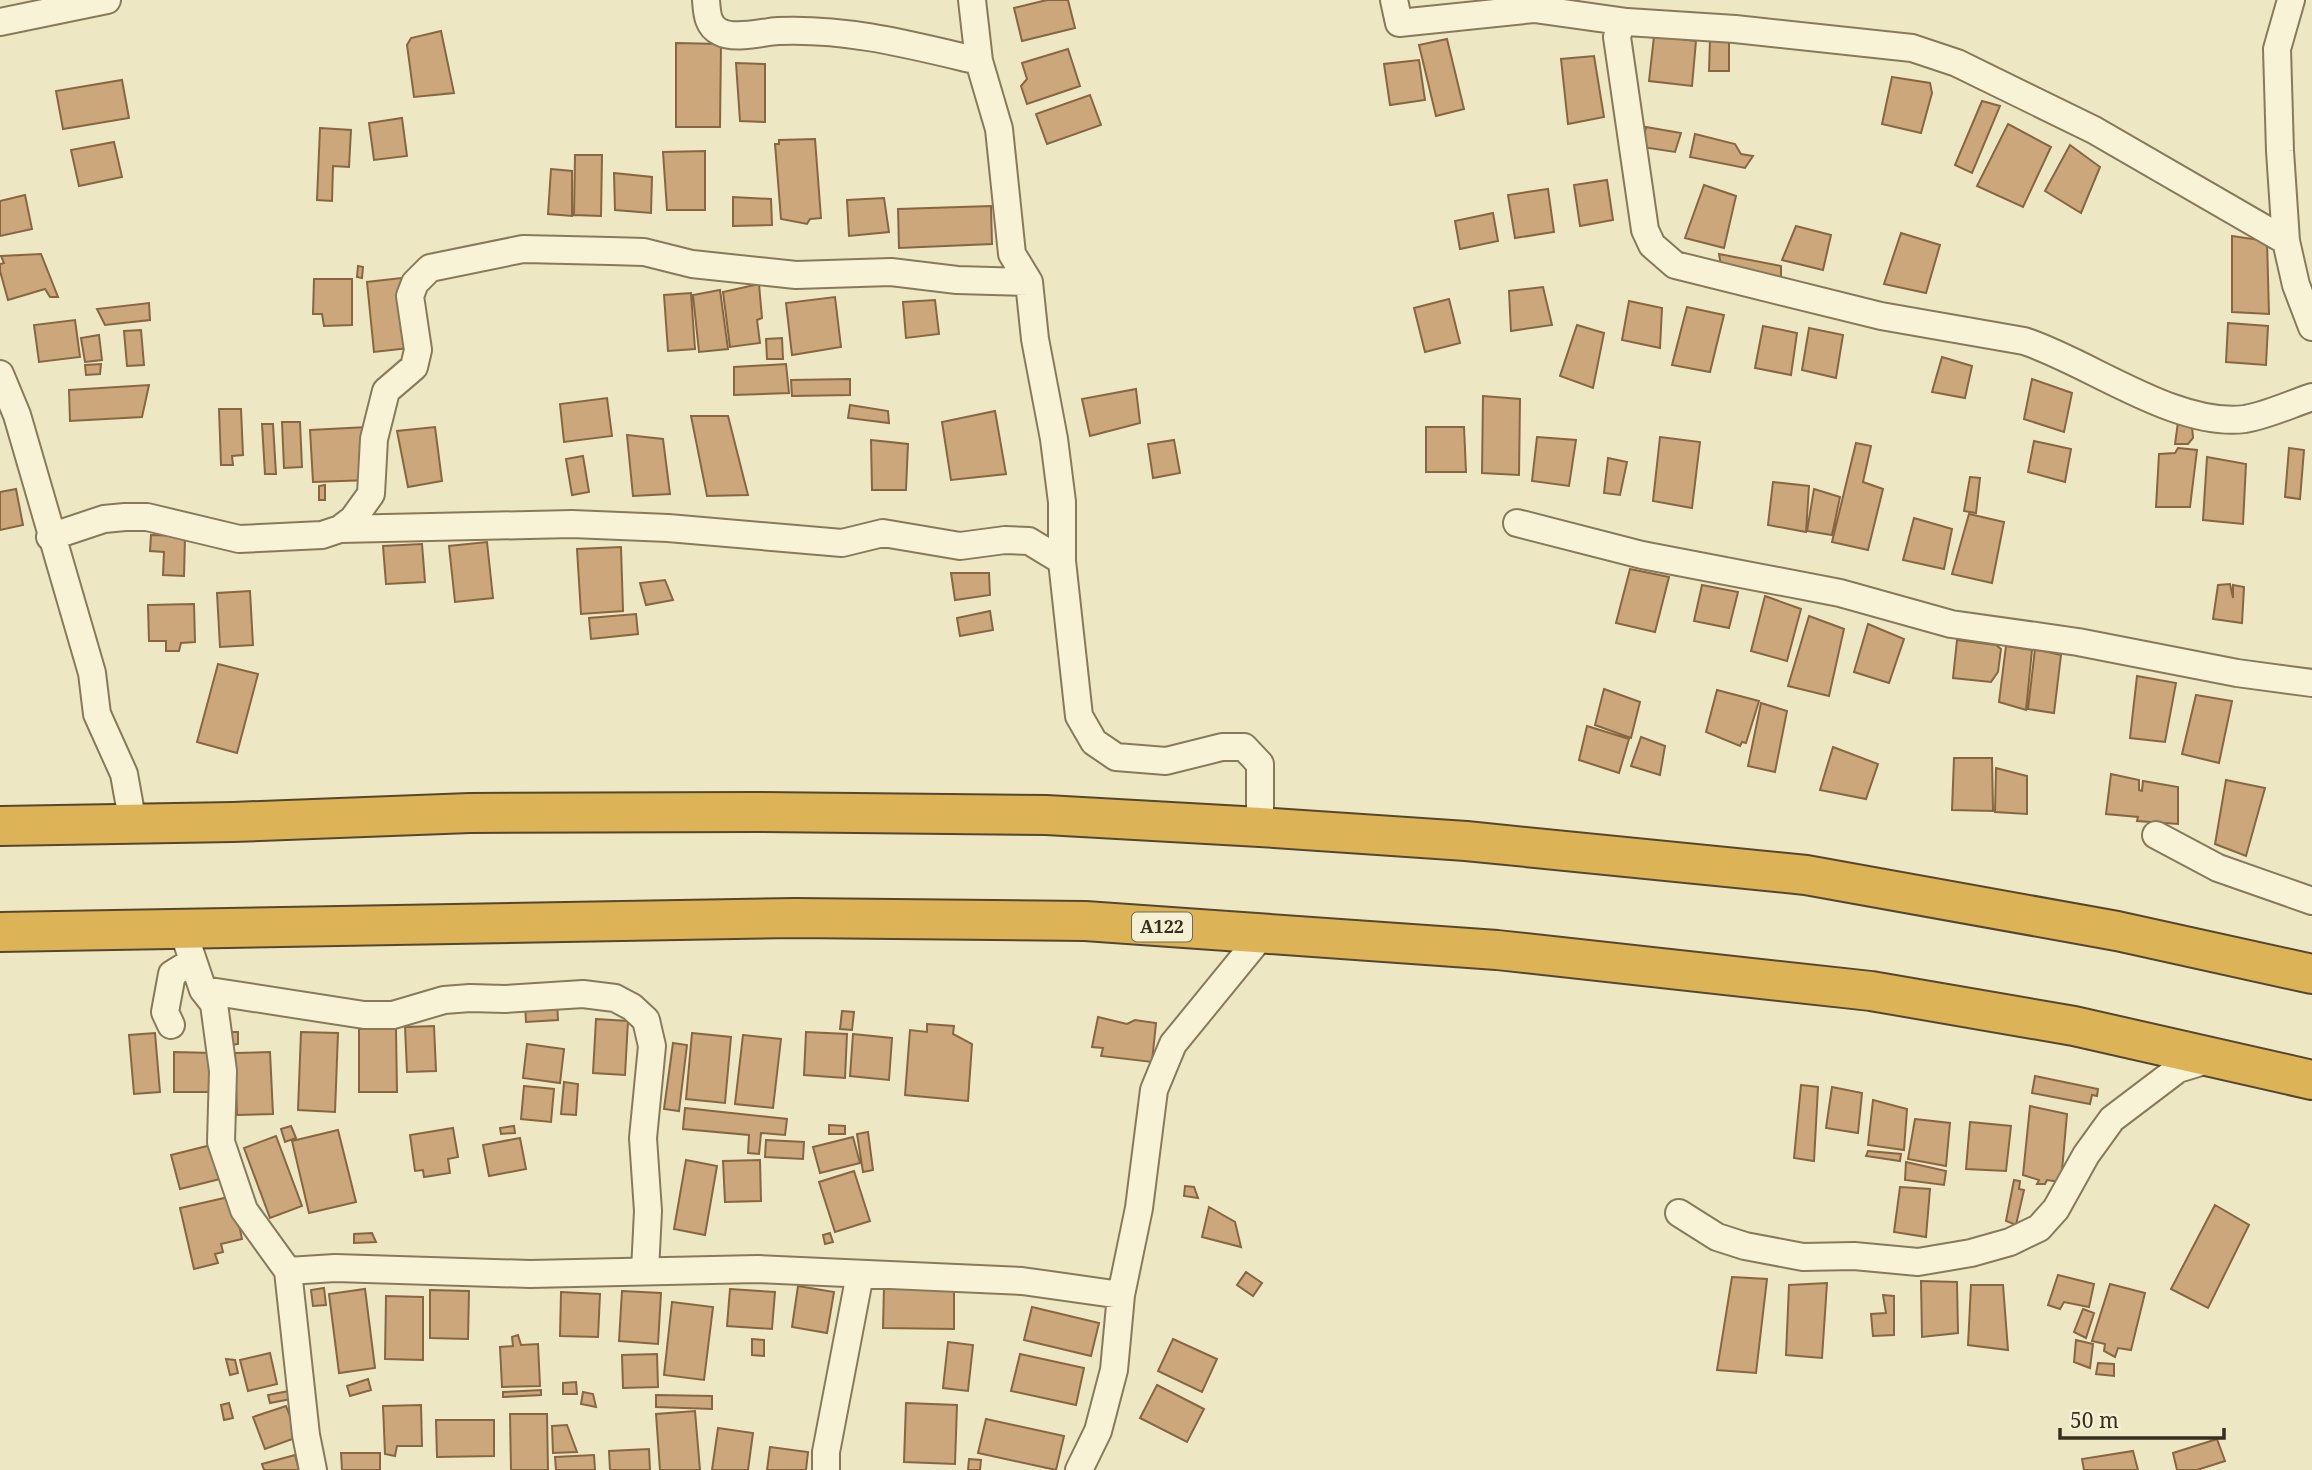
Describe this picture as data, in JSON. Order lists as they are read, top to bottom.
{
  "streets": {
    "highway": ["A122"]
  },
  "scale_bar": "50 m"
}
